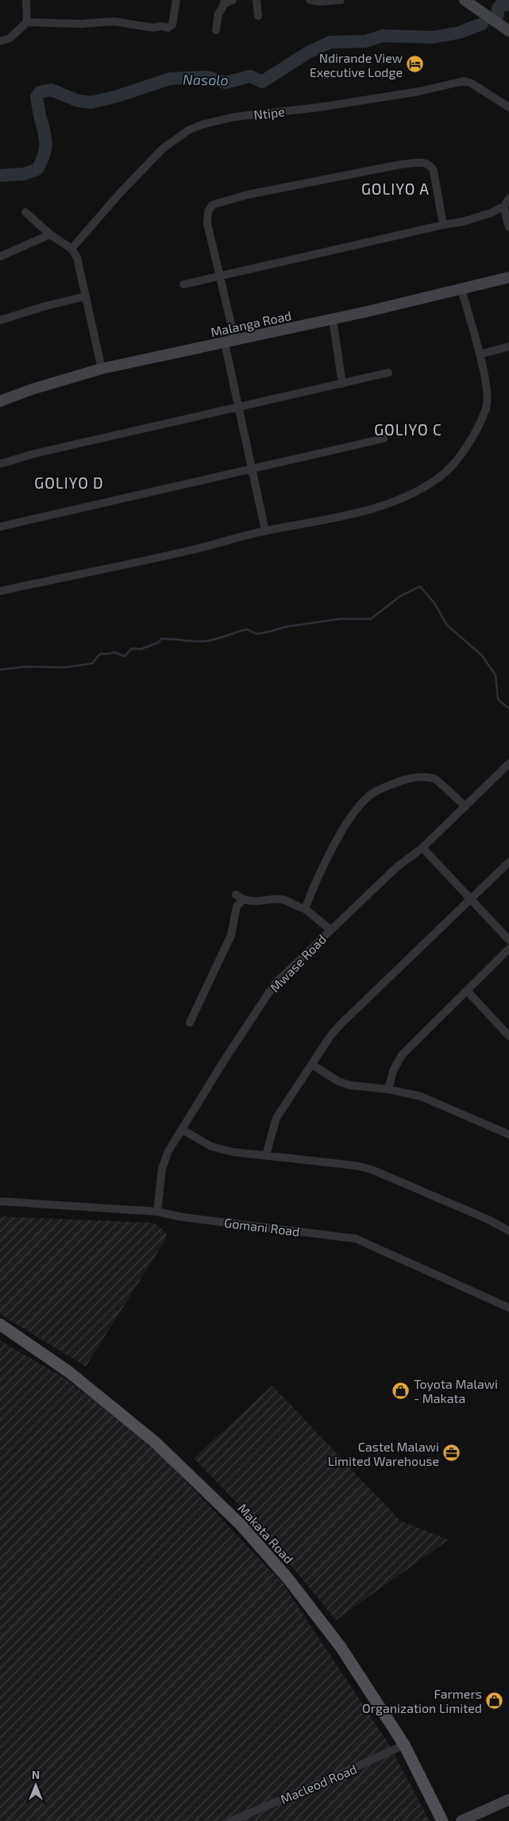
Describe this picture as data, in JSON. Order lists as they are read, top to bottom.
{
  "streets": {
    "main road": ["Makata Road"],
    "street": [
      "Ntipe",
      "Malanga Road",
      "Mwase Road",
      "Gomani Road",
      "Macleod Road"
    ]
  },
  "crossings": [
    ["Mwase Road", "Gomani Road"],
    ["Makata Road", "Macleod Road"]
  ],
  "districts": ["GOLIYO A", "GOLIYO C", "GOLIYO D"],
  "water": ["Nasolo"],
  "places": {
    "hotel": ["Ndirande View Executive Lodge"],
    "shop": ["Toyota Malawi - Makata", "Farmers Organization Limited"],
    "office": ["Castel Malawi Limited Warehouse"]
  },
  "north": "top"
}
